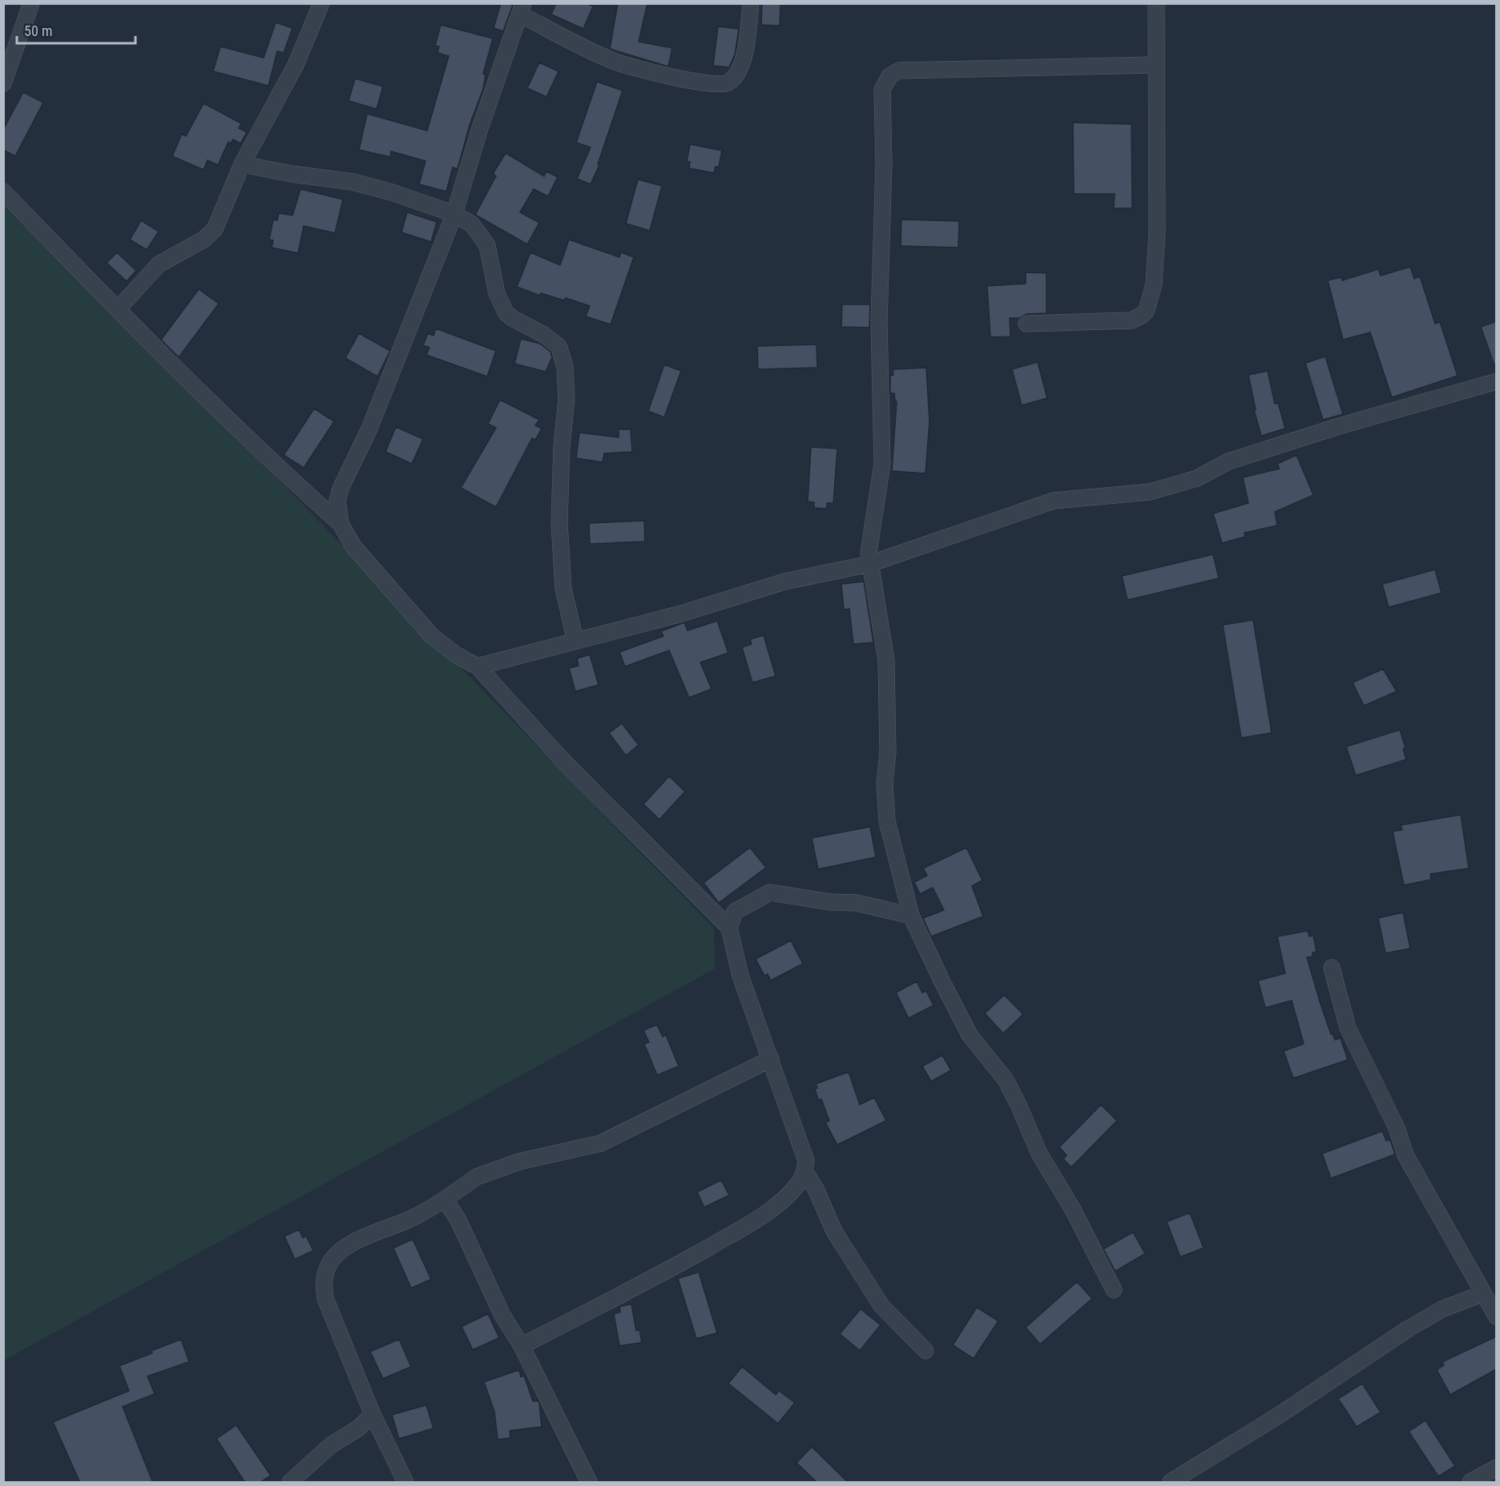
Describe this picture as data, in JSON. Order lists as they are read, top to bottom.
{
  "scale_bar": "50 m"
}
